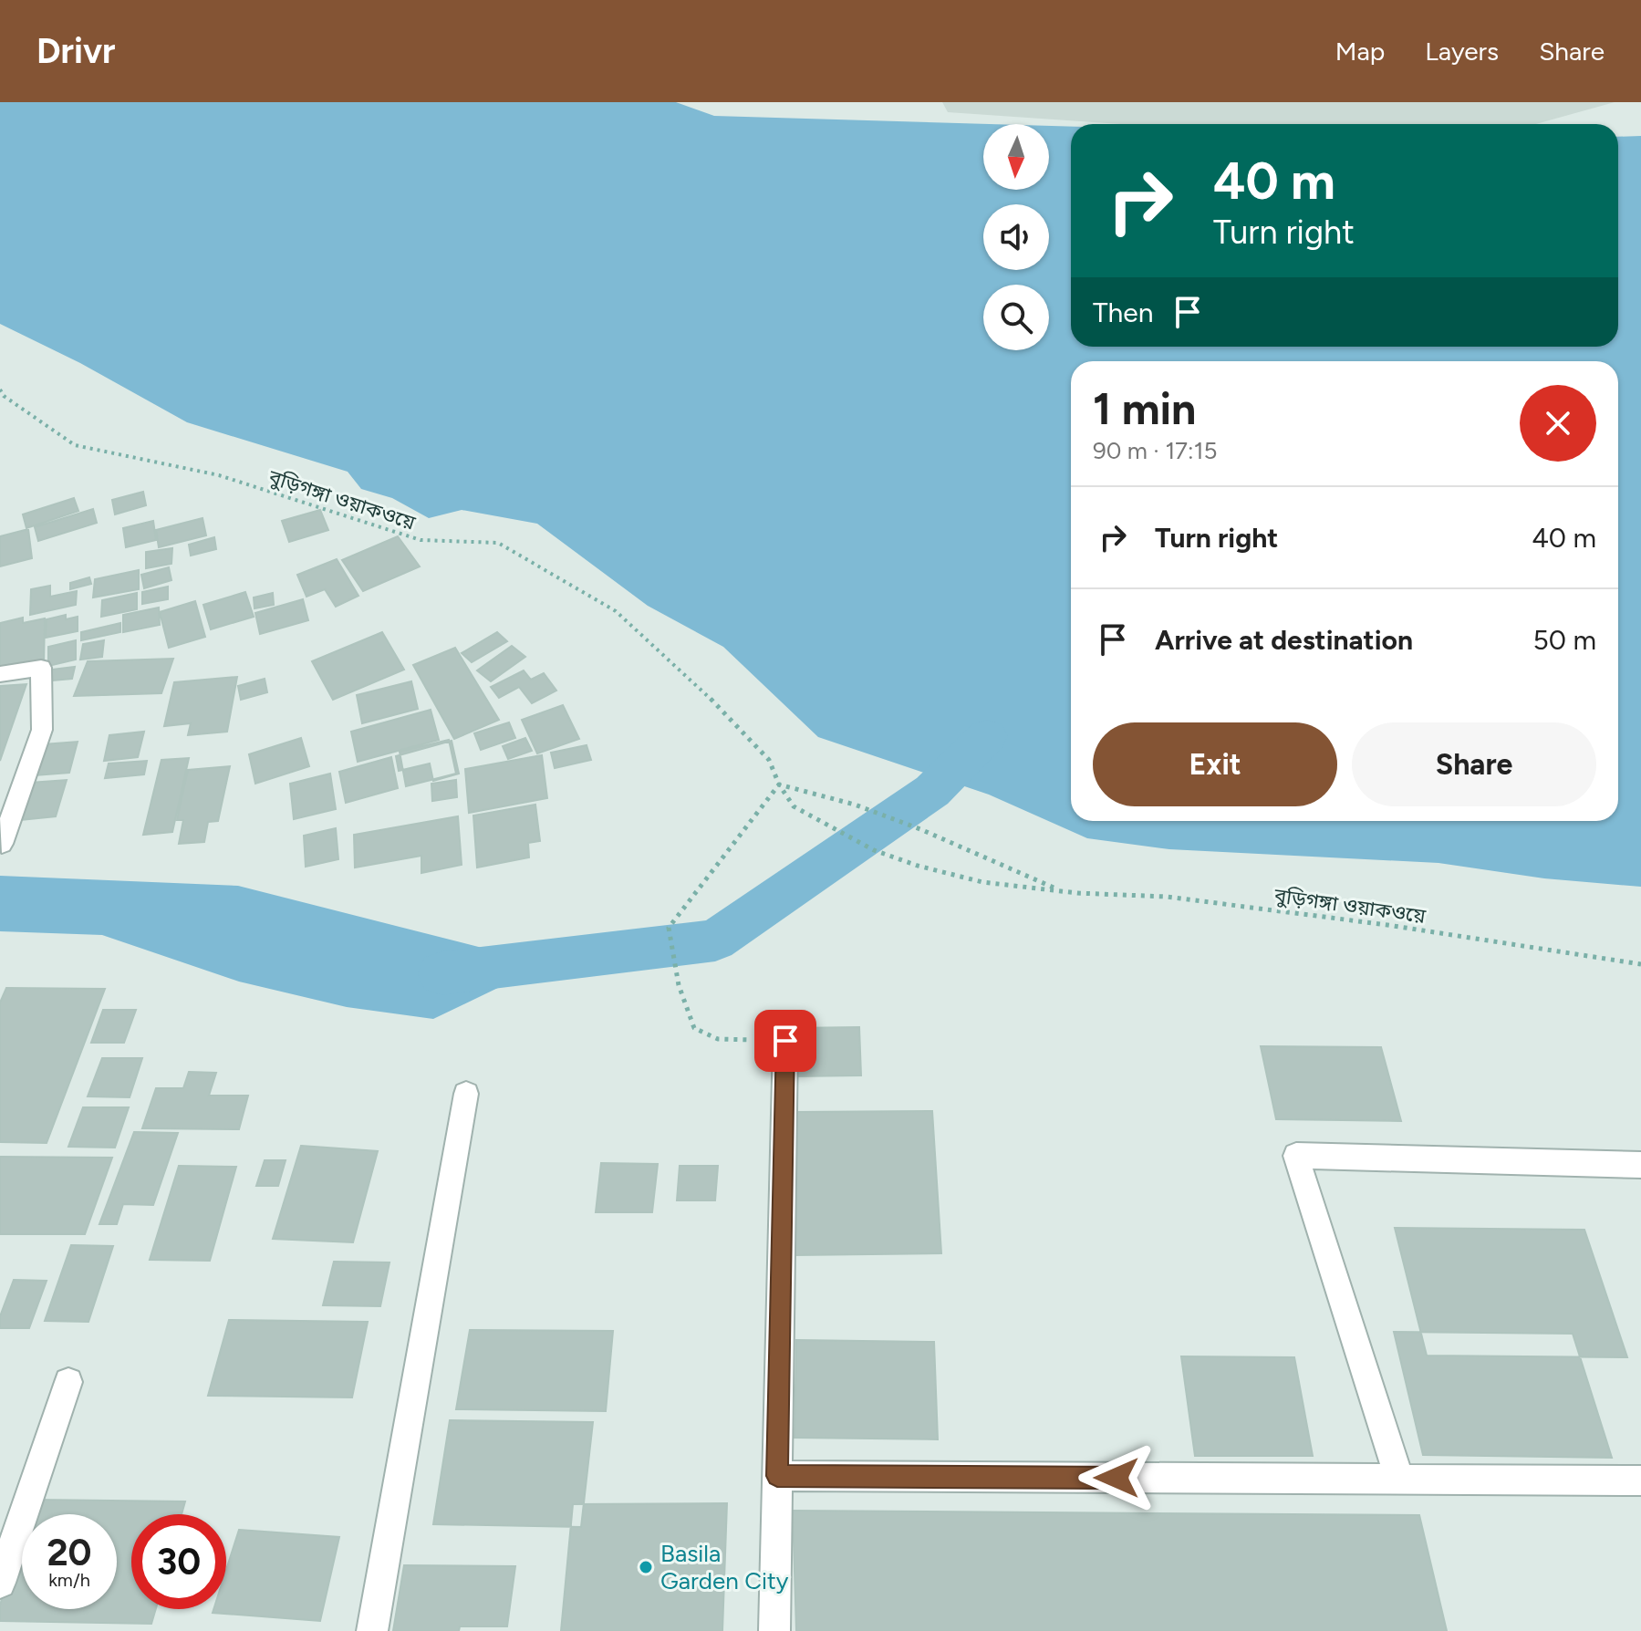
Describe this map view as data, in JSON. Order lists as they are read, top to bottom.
{
  "streets": {
    "path": ["বুড়িগঙ্গা ওয়াকওয়ে"]
  },
  "places": ["Basila Garden City"],
  "north": "bottom",
  "page": {
    "header": "Drivr",
    "nav": ["Map", "Layers", "Share"],
    "turn": ["40 m", "Turn right"],
    "then": "Then",
    "heading": ["1 min", "90 m · 17:15"],
    "list": [
      {
        "name": "Turn right",
        "value": "40 m"
      },
      {
        "name": "Arrive at destination",
        "value": "50 m"
      }
    ],
    "buttons": ["Exit", "Share"],
    "speed": "20 km/h",
    "limit": "30"
  }
}
